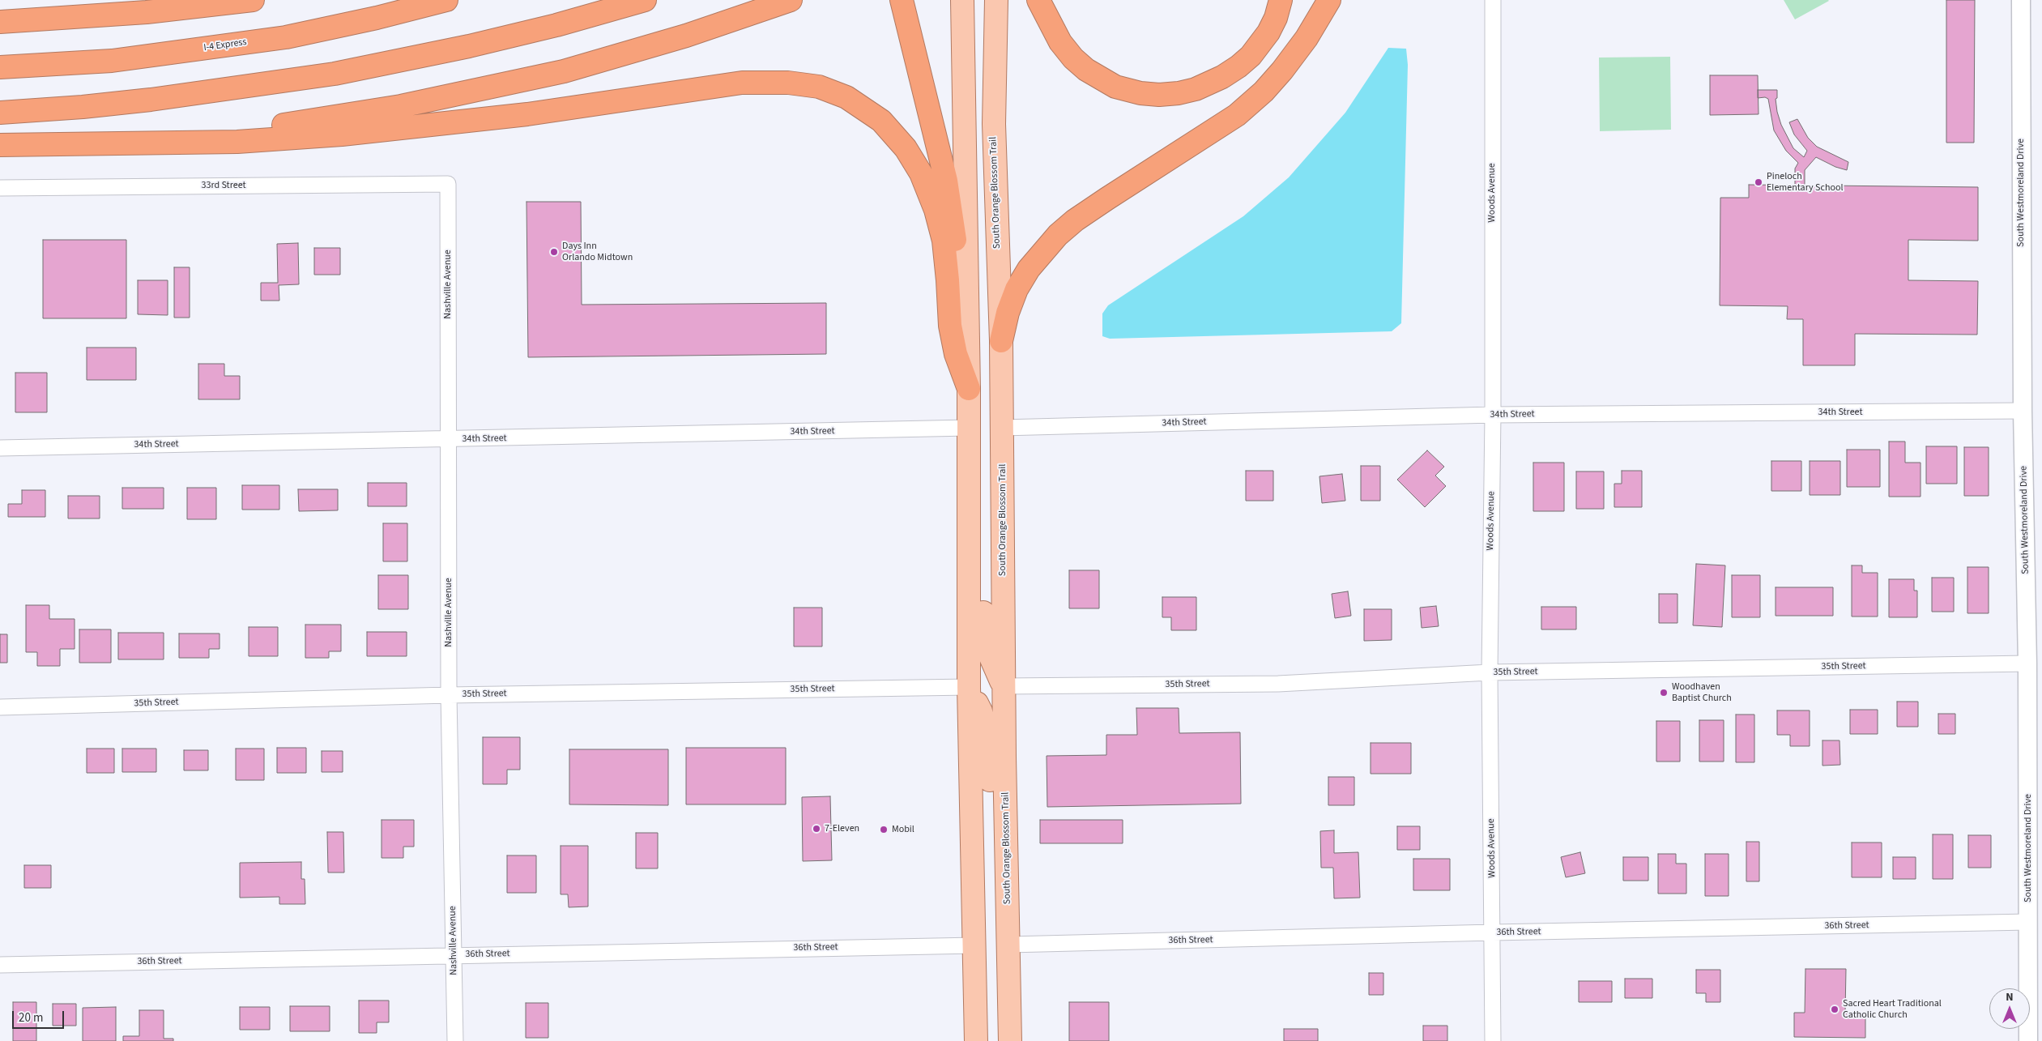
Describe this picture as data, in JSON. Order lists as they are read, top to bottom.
{
  "streets": {
    "highway": ["I-4 Express"],
    "main road": ["South Orange Blossom Trail"],
    "street": [
      "33rd Street",
      "Woods Avenue",
      "South Westmoreland Drive",
      "Nashville Avenue",
      "34th Street",
      "35th Street",
      "36th Street"
    ]
  },
  "crossings": [
    ["33rd Street", "Nashville Avenue"],
    ["South Orange Blossom Trail", "34th Street"],
    ["South Orange Blossom Trail", "35th Street"],
    ["South Orange Blossom Trail", "36th Street"],
    ["Woods Avenue", "34th Street"],
    ["Woods Avenue", "35th Street"],
    ["Woods Avenue", "36th Street"],
    ["South Westmoreland Drive", "34th Street"],
    ["South Westmoreland Drive", "35th Street"],
    ["South Westmoreland Drive", "36th Street"],
    ["Nashville Avenue", "34th Street"],
    ["Nashville Avenue", "35th Street"],
    ["Nashville Avenue", "36th Street"]
  ],
  "places": [
    "Pineloch Elementary School",
    "Days Inn Orlando Midtown",
    "Woodhaven Baptist Church",
    "7-Eleven",
    "Mobil",
    "Sacred Heart Traditional Catholic Church"
  ],
  "scale_bar": "20 m",
  "north": "top"
}
